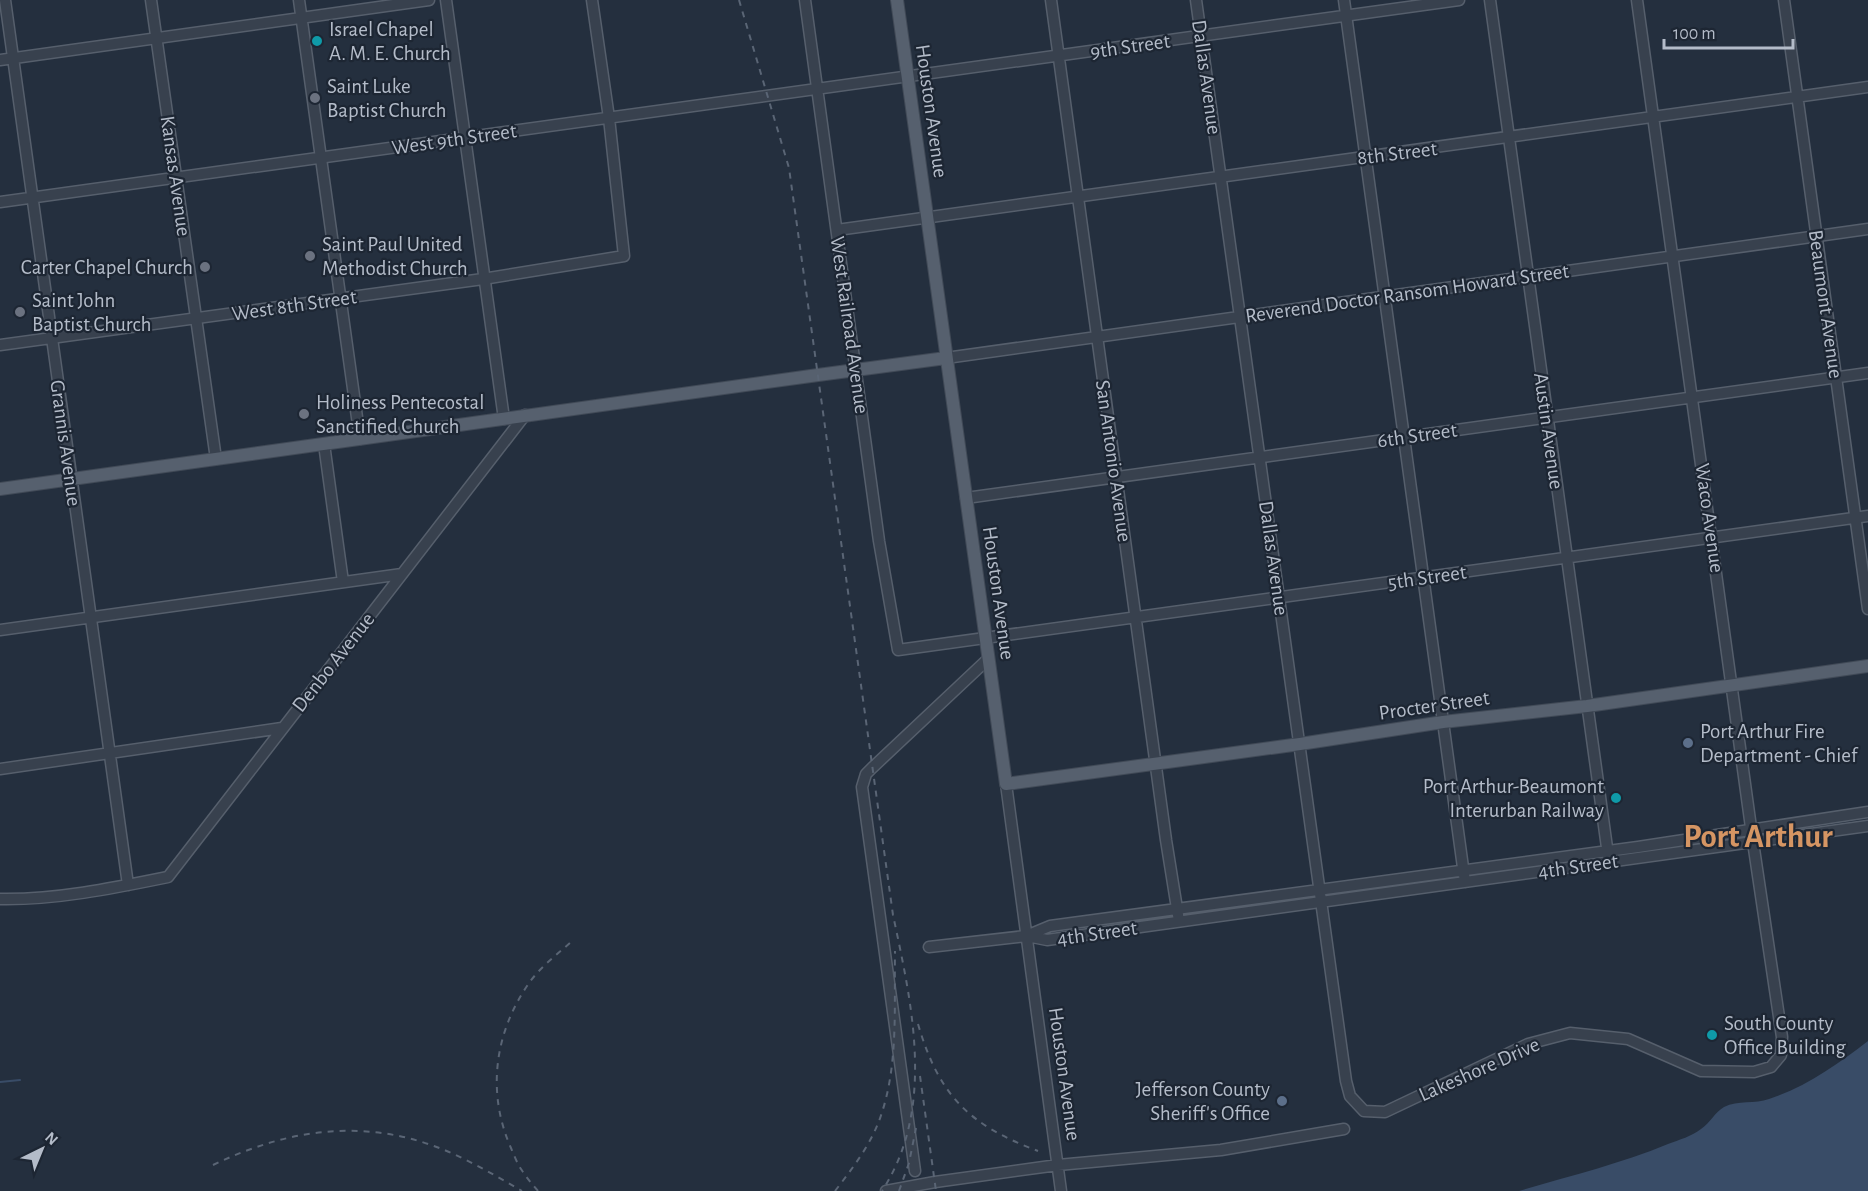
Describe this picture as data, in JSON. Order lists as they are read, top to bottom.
{
  "streets": {
    "main road": ["Houston Avenue", "Procter Street"],
    "street": [
      "9th Street",
      "Dallas Avenue",
      "West 9th Street",
      "8th Street",
      "Kansas Avenue",
      "Reverend Doctor Ransom Howard Street",
      "Beaumont Avenue",
      "West 8th Street",
      "West Railroad Avenue",
      "Austin Avenue",
      "6th Street",
      "Grannis Avenue",
      "San Antonio Avenue",
      "Waco Avenue",
      "5th Street",
      "Denbo Avenue",
      "4th Street",
      "Lakeshore Drive"
    ]
  },
  "crossings": [
    ["9th Street", "Dallas Avenue"],
    ["9th Street", "Houston Avenue"],
    ["9th Street", "West 9th Street"],
    ["9th Street", "San Antonio Avenue"],
    ["Dallas Avenue", "8th Street"],
    ["Dallas Avenue", "Reverend Doctor Ransom Howard Street"],
    ["Dallas Avenue", "6th Street"],
    ["Dallas Avenue", "5th Street"],
    ["Dallas Avenue", "Procter Street"],
    ["Dallas Avenue", "4th Street"],
    ["Dallas Avenue", "Lakeshore Drive"],
    ["Houston Avenue", "West 9th Street"],
    ["Houston Avenue", "8th Street"],
    ["Houston Avenue", "Reverend Doctor Ransom Howard Street"],
    ["Houston Avenue", "6th Street"],
    ["Houston Avenue", "5th Street"],
    ["Houston Avenue", "Procter Street"],
    ["Houston Avenue", "4th Street"],
    ["West 9th Street", "Kansas Avenue"],
    ["West 9th Street", "West 8th Street"],
    ["West 9th Street", "West Railroad Avenue"],
    ["West 9th Street", "Grannis Avenue"],
    ["8th Street", "Beaumont Avenue"],
    ["8th Street", "Austin Avenue"],
    ["8th Street", "San Antonio Avenue"],
    ["8th Street", "Waco Avenue"],
    ["Kansas Avenue", "West 8th Street"],
    ["Reverend Doctor Ransom Howard Street", "Beaumont Avenue"],
    ["Reverend Doctor Ransom Howard Street", "Austin Avenue"],
    ["Reverend Doctor Ransom Howard Street", "San Antonio Avenue"],
    ["Reverend Doctor Ransom Howard Street", "Waco Avenue"],
    ["Beaumont Avenue", "6th Street"],
    ["Beaumont Avenue", "5th Street"],
    ["West 8th Street", "Grannis Avenue"],
    ["West Railroad Avenue", "5th Street"],
    ["Austin Avenue", "6th Street"],
    ["Austin Avenue", "5th Street"],
    ["Austin Avenue", "Procter Street"],
    ["Austin Avenue", "4th Street"],
    ["6th Street", "San Antonio Avenue"],
    ["6th Street", "Waco Avenue"],
    ["Grannis Avenue", "Denbo Avenue"],
    ["San Antonio Avenue", "5th Street"],
    ["San Antonio Avenue", "Procter Street"],
    ["San Antonio Avenue", "4th Street"],
    ["Waco Avenue", "5th Street"],
    ["Waco Avenue", "Procter Street"],
    ["Waco Avenue", "4th Street"],
    ["Waco Avenue", "Lakeshore Drive"]
  ],
  "districts": ["Port Arthur"],
  "places": [
    "Israel Chapel A. M. E. Church",
    "Saint Luke Baptist Church",
    "Saint Paul United Methodist Church",
    "Carter Chapel Church",
    "Saint John Baptist Church",
    "Holiness Pentecostal Sanctified Church",
    "Port Arthur Fire Department - Chief",
    "Port Arthur-Beaumont Interurban Railway",
    "South County Office Building",
    "Jefferson County Sheriff's Office"
  ],
  "scale_bar": "100 m",
  "north": "top right"
}
